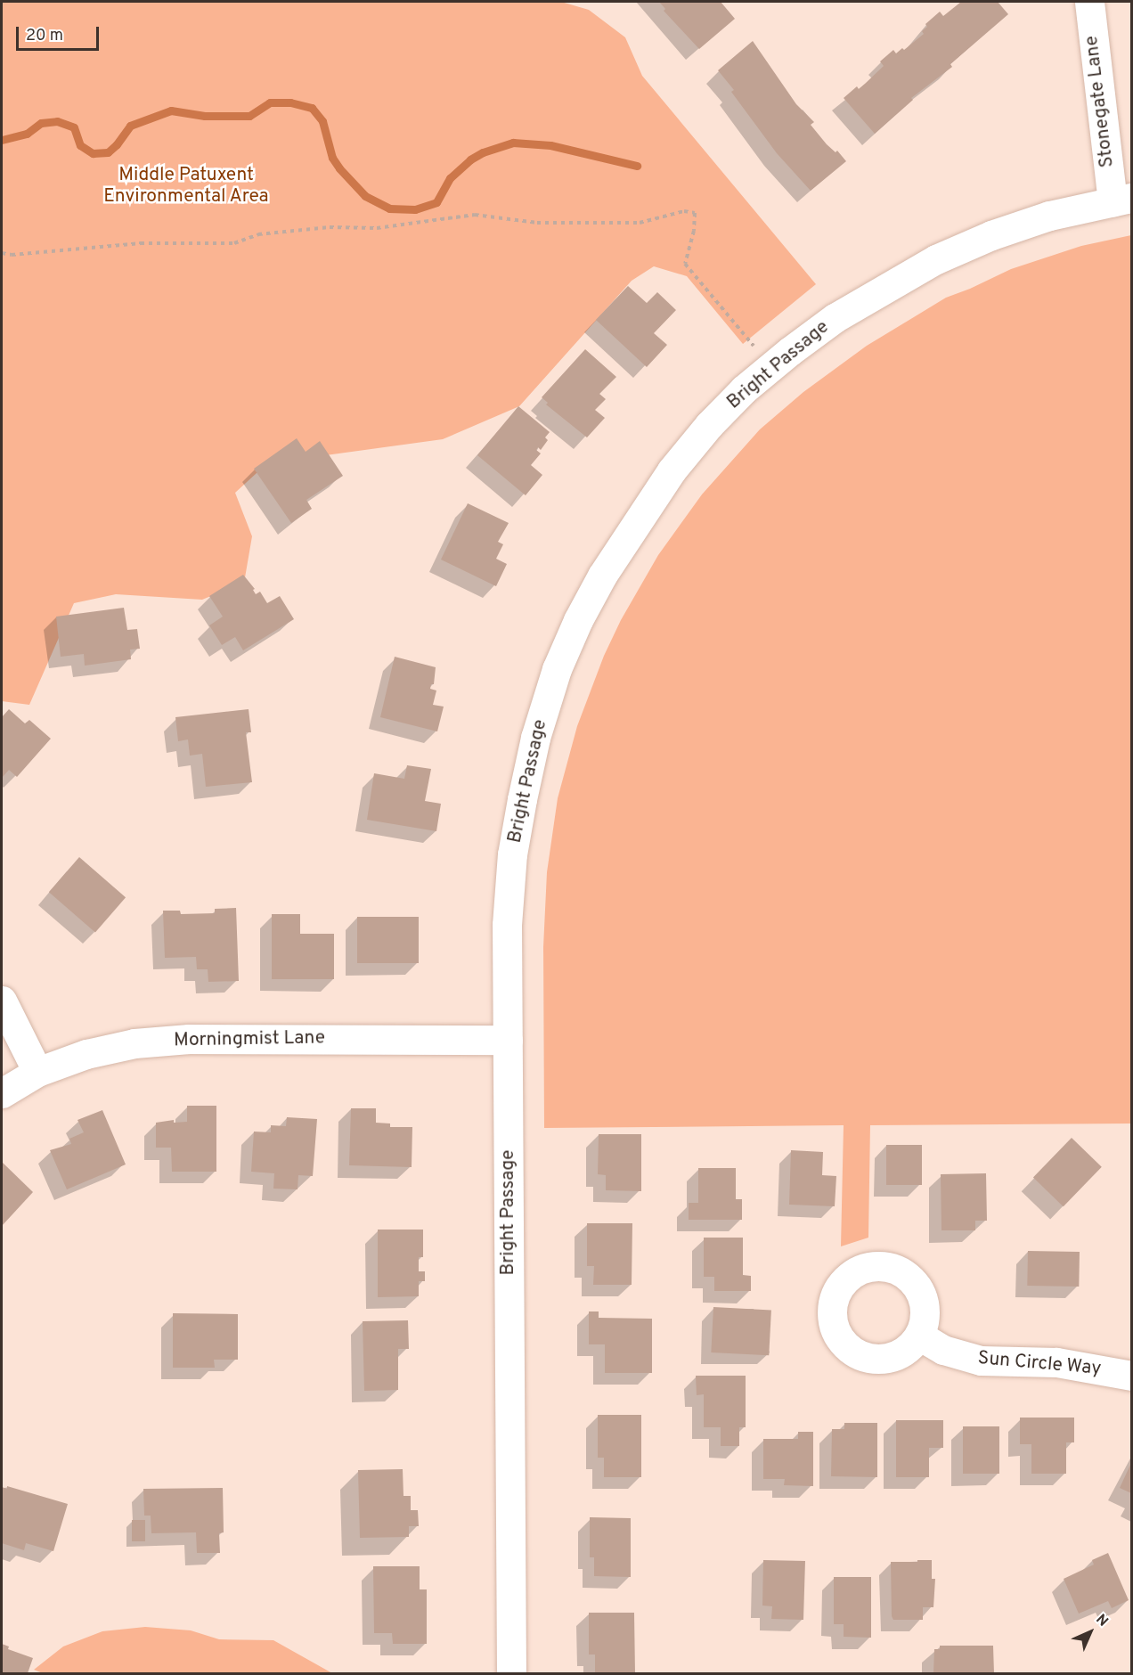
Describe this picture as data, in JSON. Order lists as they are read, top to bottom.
{
  "streets": {
    "street": [
      "Stonegate Lane",
      "Bright Passage",
      "Morningmist Lane",
      "Sun Circle Way"
    ]
  },
  "crossings": [
    ["Stonegate Lane", "Bright Passage"],
    ["Bright Passage", "Morningmist Lane"]
  ],
  "parks": ["Middle Patuxent Environmental Area"],
  "scale_bar": "20 m",
  "north": "top right"
}
